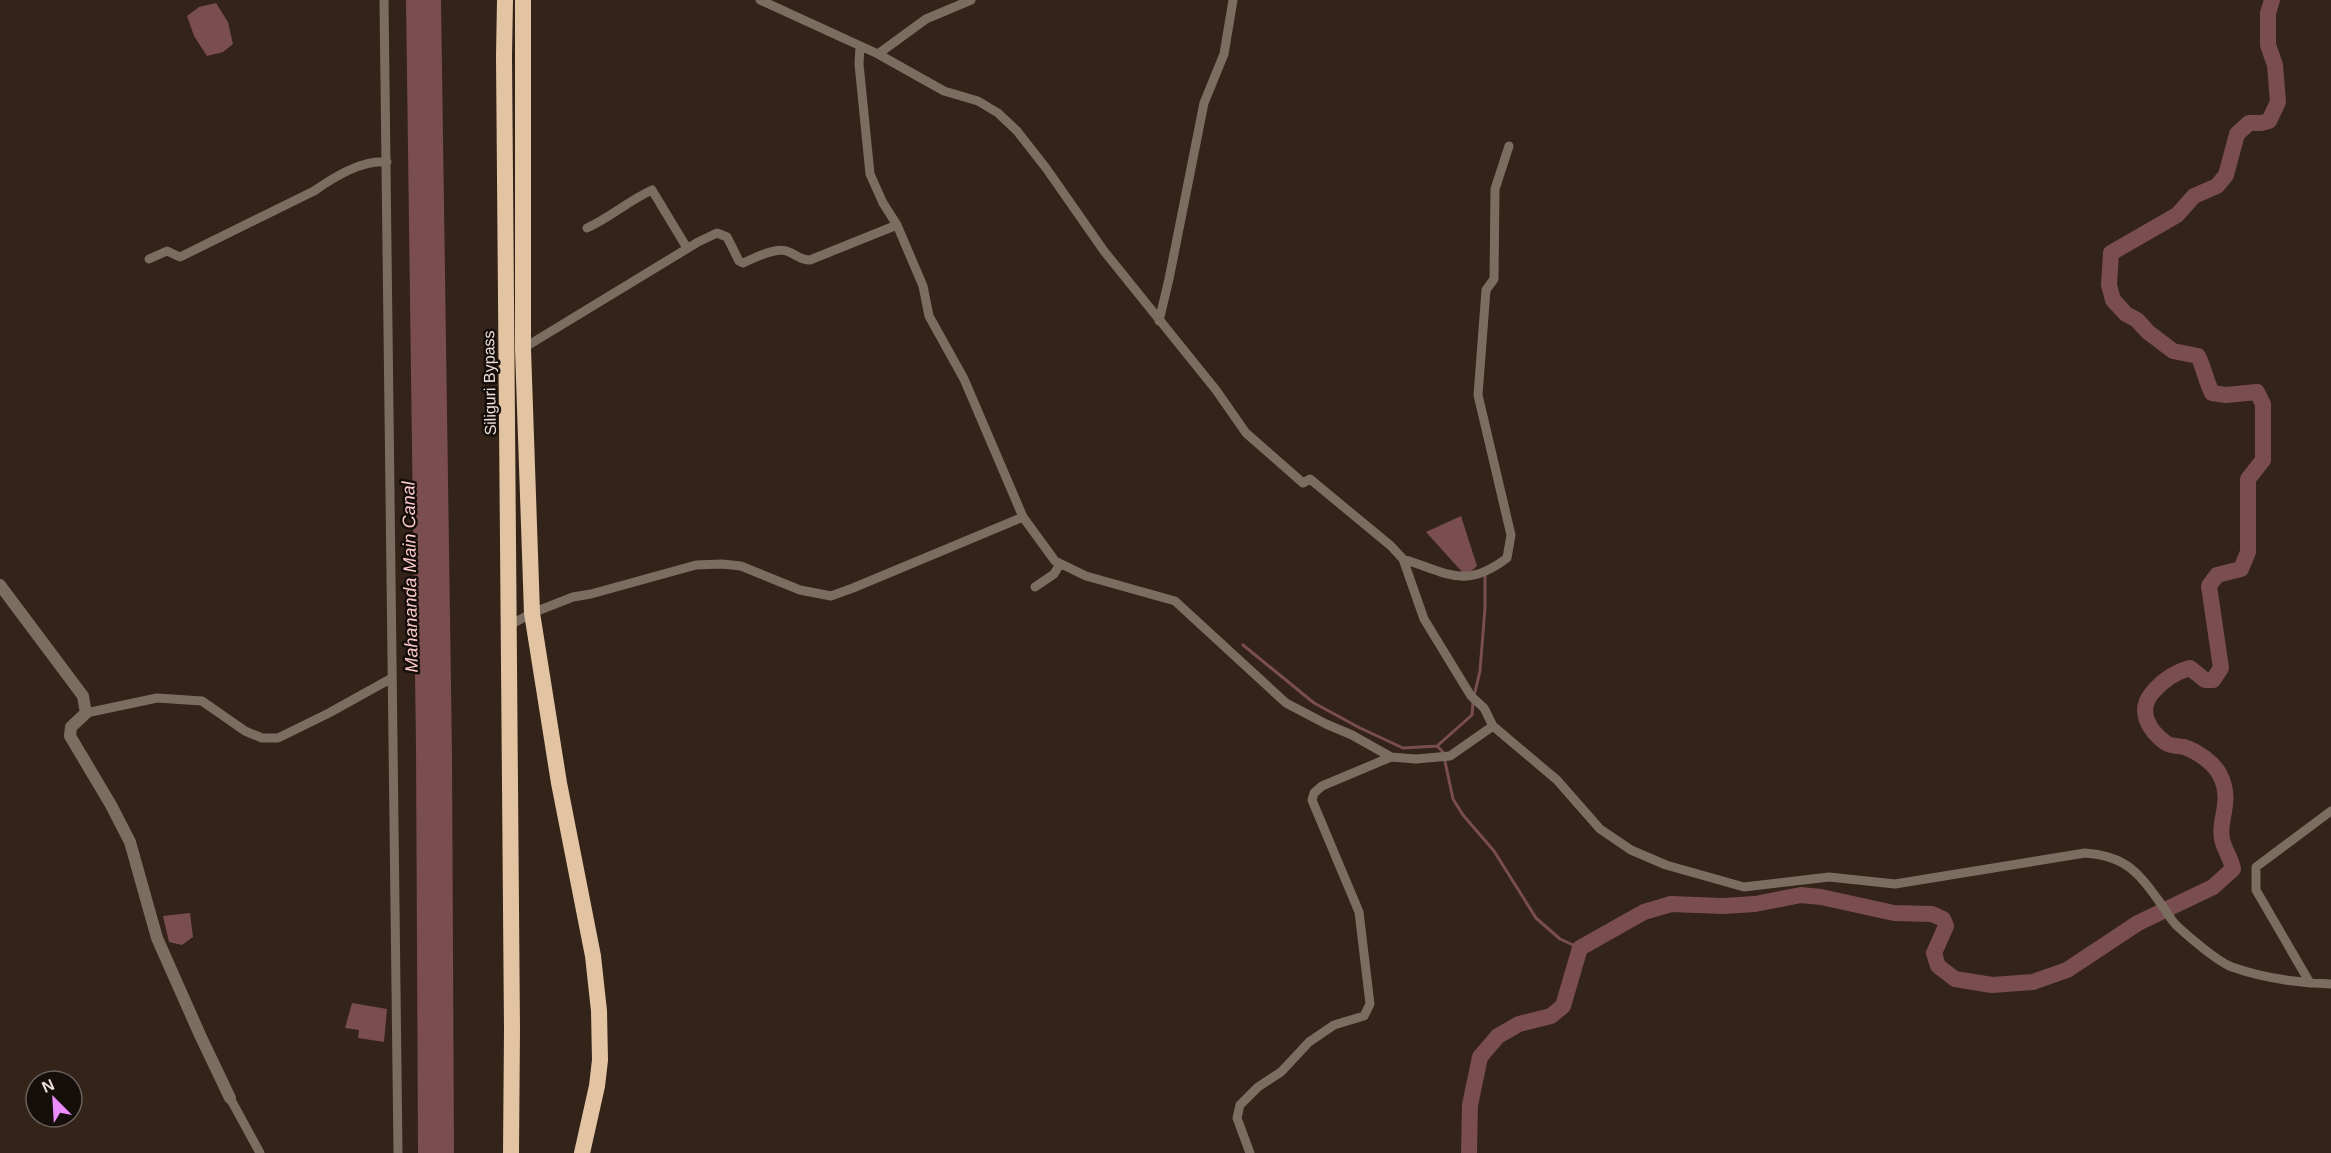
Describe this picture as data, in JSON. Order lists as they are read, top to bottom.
{
  "streets": {
    "highway": ["Siliguri Bypass"]
  },
  "water": ["Mahananda Main Canal"],
  "north": "top left"
}
